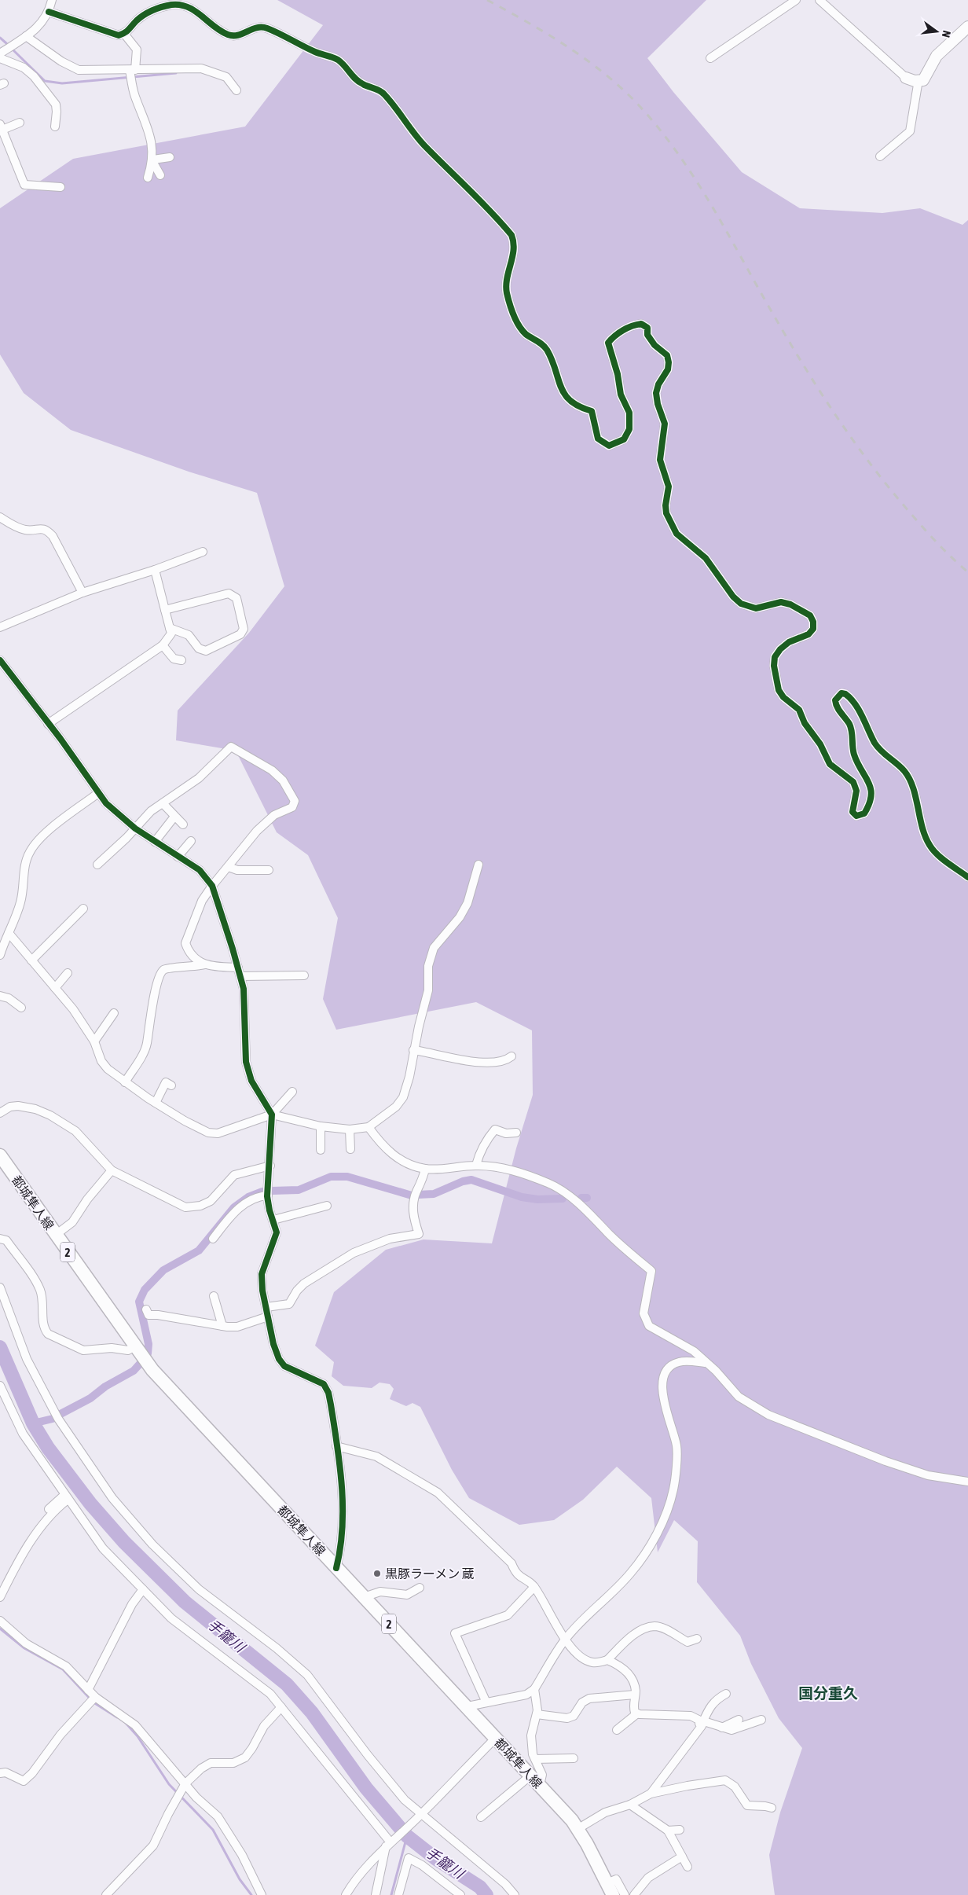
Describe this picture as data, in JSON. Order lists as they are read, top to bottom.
{
  "streets": {
    "main road": ["都城隼人線", "2"]
  },
  "districts": ["国分重久"],
  "water": ["手籠川"],
  "places": ["黒豚ラーメン 蔵"],
  "north": "right"
}
